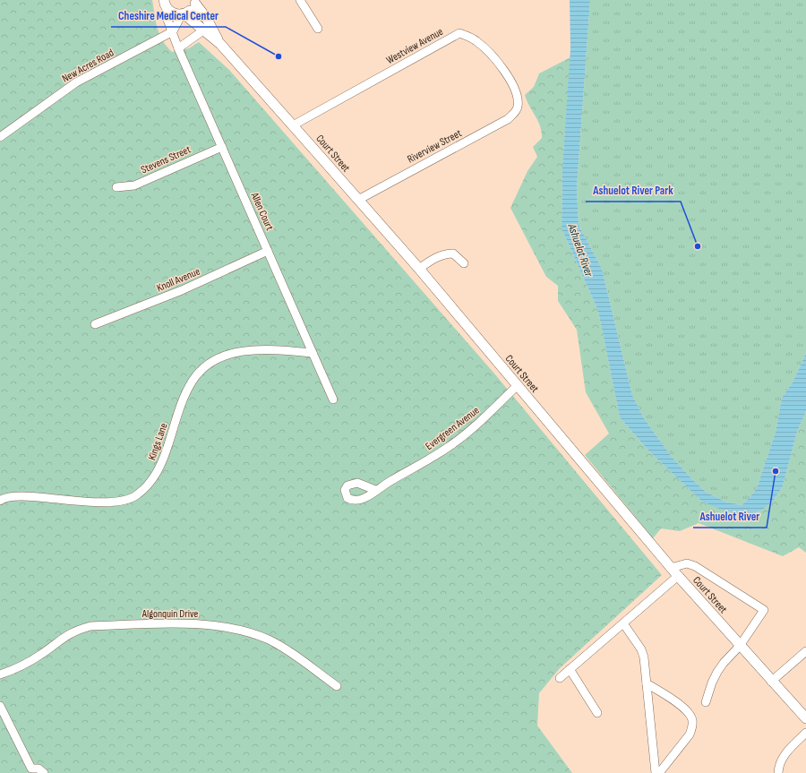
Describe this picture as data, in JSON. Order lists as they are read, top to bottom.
{
  "streets": {
    "main road": ["Court Street"],
    "street": [
      "Westview Avenue",
      "New Acres Road",
      "Riverview Street",
      "Stevens Street",
      "Allen Court",
      "Knoll Avenue",
      "Evergreen Avenue",
      "Kings Lane",
      "Algonquin Drive"
    ]
  },
  "crossings": [
    ["Westview Avenue", "Riverview Street"],
    ["Westview Avenue", "Court Street"],
    ["New Acres Road", "Allen Court"],
    ["Riverview Street", "Court Street"],
    ["Court Street", "Allen Court"],
    ["Court Street", "Evergreen Avenue"],
    ["Stevens Street", "Allen Court"],
    ["Allen Court", "Knoll Avenue"],
    ["Allen Court", "Kings Lane"]
  ],
  "water": ["Ashuelot River"],
  "places": ["Cheshire Medical Center", "Ashuelot River Park", "Ashuelot River"]
}
